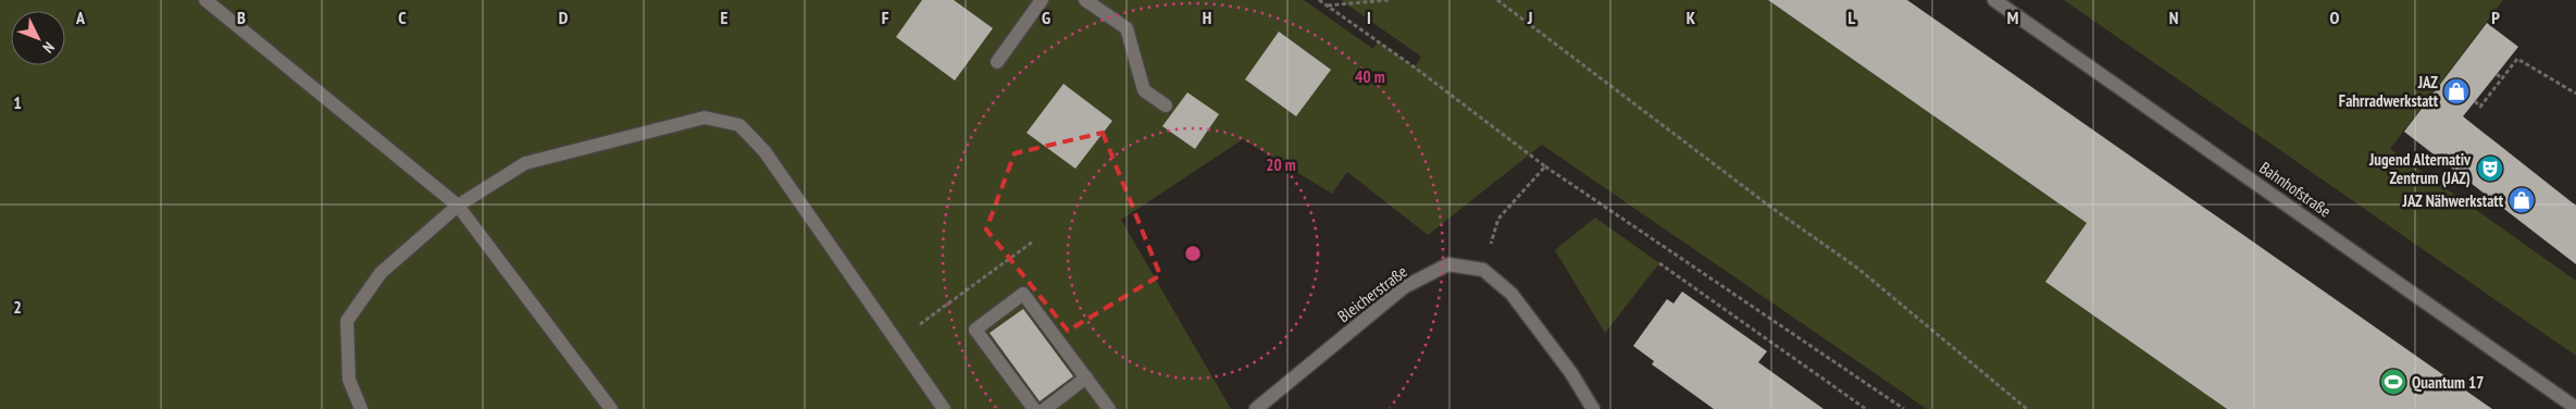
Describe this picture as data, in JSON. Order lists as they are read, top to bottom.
{
  "streets": {
    "street": ["Bahnhofstraße", "Bleicherstraße"]
  },
  "places": {
    "shop": ["JAZ Fahrradwerkstatt", "JAZ Nähwerkstatt"],
    "theatre": ["Jugend Alternativ Zentrum (JAZ)"],
    "sports": ["Quantum 17"]
  },
  "north": "bottom right",
  "grid": {
    "columns": [
      "A",
      "B",
      "C",
      "D",
      "E",
      "F",
      "G",
      "H",
      "I",
      "J",
      "K",
      "L",
      "M",
      "N",
      "O",
      "P"
    ],
    "rows": ["1", "2"]
  },
  "rings": ["40 m", "20 m"]
}
